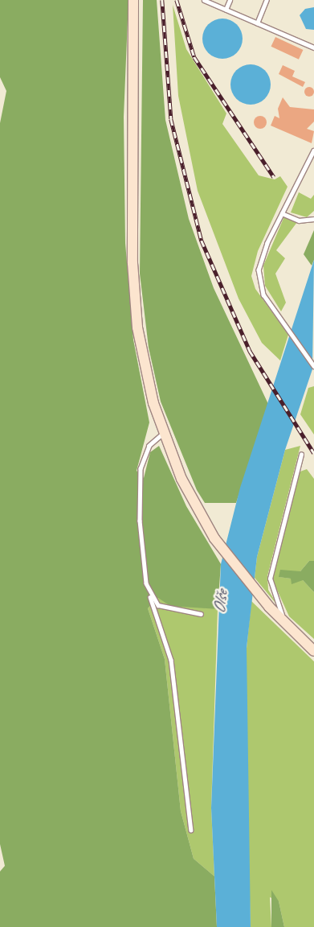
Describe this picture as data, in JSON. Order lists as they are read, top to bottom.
{
  "water": ["Olše"]
}
